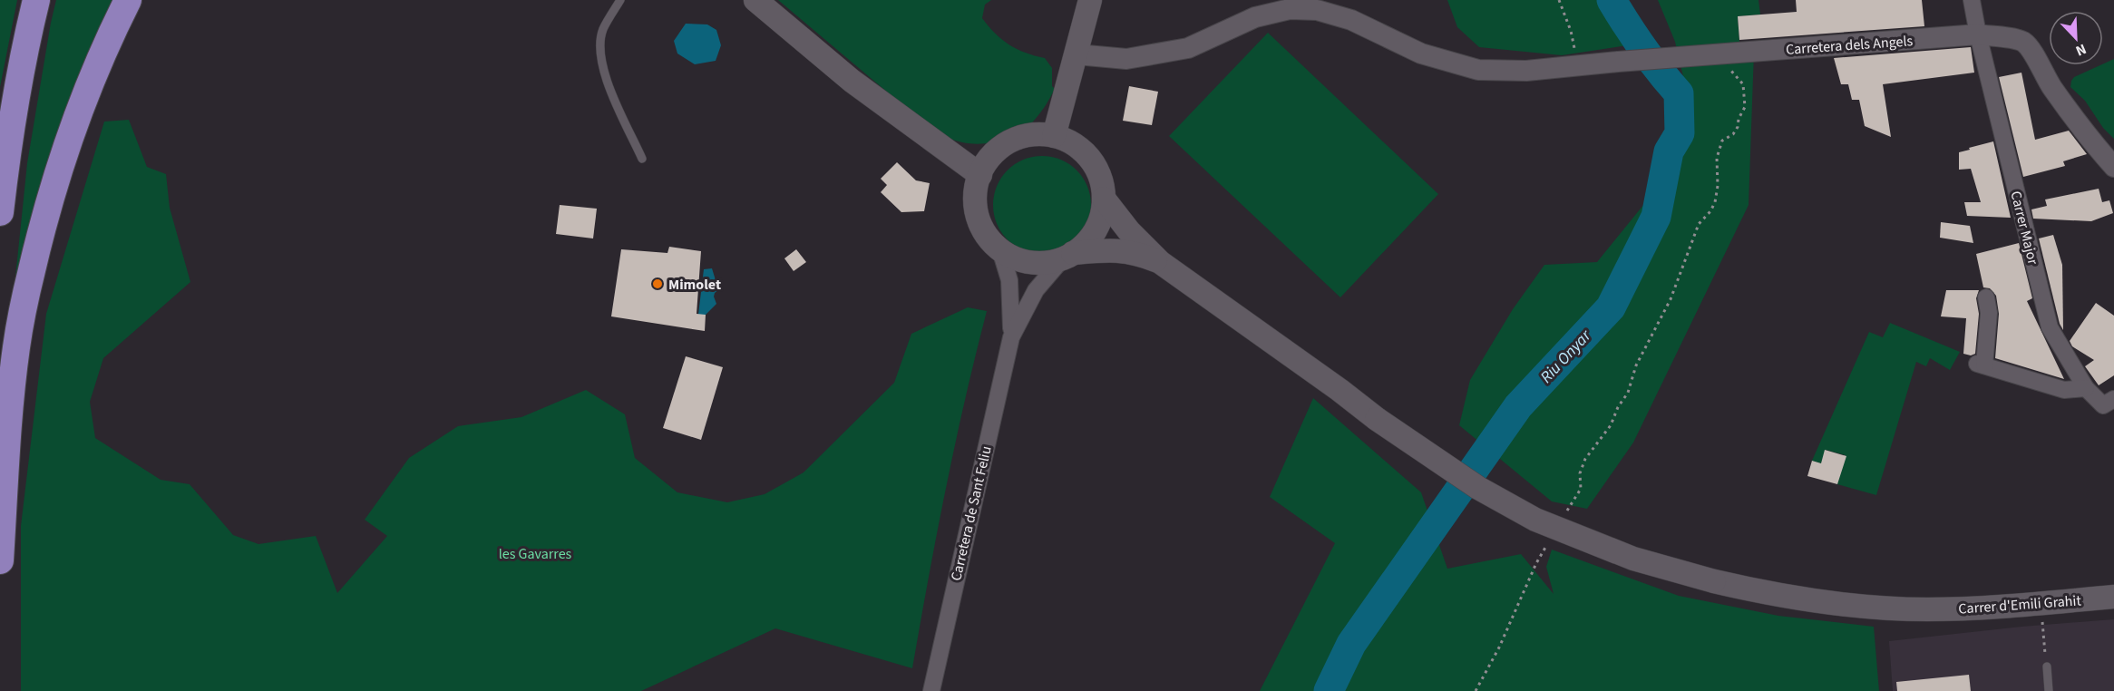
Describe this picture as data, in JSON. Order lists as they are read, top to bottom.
{
  "streets": {
    "main road": ["Carrer d'Emili Grahit"],
    "street": ["Carretera dels Angels", "Carrer Major", "Carretera de Sant Feliu"]
  },
  "crossings": [
    ["Carretera dels Angels", "Carrer Major"]
  ],
  "water": ["Riu Onyar"],
  "parks": ["les Gavarres"],
  "places": ["Mimolet"],
  "north": "bottom right"
}
